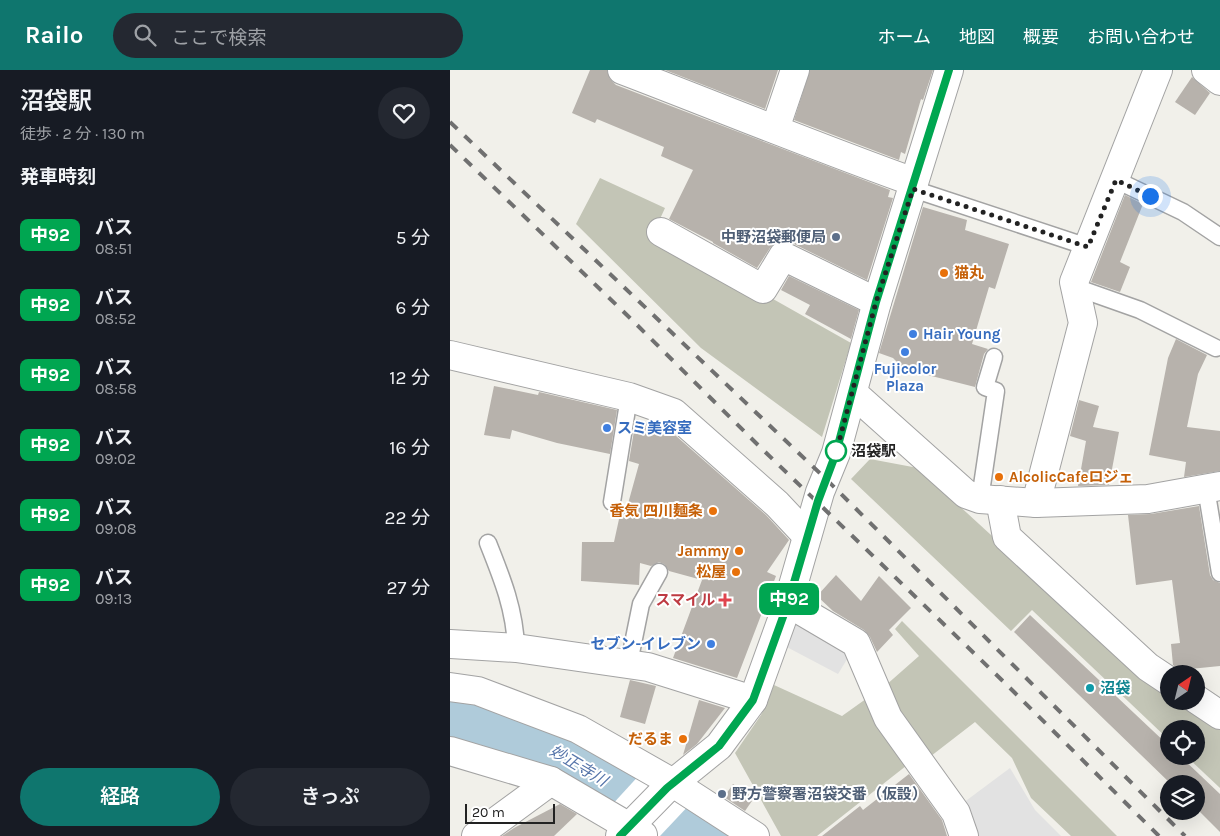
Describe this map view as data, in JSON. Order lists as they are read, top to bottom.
{
  "water": ["妙正寺川"],
  "places": {
    "other": [
      "中野沼袋郵便局",
      "猫丸",
      "Hair Young",
      "Fujicolor Plaza",
      "スミ美容室",
      "沼袋駅",
      "AlcolicCafeロジェ",
      "香気 四川麺条",
      "Jammy",
      "松屋",
      "セブン-イレブン",
      "沼袋",
      "だるま",
      "野方警察署沼袋交番（仮設）"
    ],
    "health": ["スマイル"]
  },
  "lines": ["bus line 中92"],
  "scale_bar": "20 m",
  "north": "top right",
  "page": {
    "header": "Railo",
    "search": "ここで検索",
    "nav": [
      "ホーム",
      "地図",
      "概要",
      "お問い合わせ"
    ],
    "heading": [
      ["沼袋駅", "徒歩 · 2 分 · 130 m"],
      "発車時刻"
    ],
    "on_map": "中92",
    "list": [
      {
        "mark": "中92",
        "name": "バス",
        "note": "08:51",
        "value": "5 分"
      },
      {
        "mark": "中92",
        "name": "バス",
        "note": "08:52",
        "value": "6 分"
      },
      {
        "mark": "中92",
        "name": "バス",
        "note": "08:58",
        "value": "12 分"
      },
      {
        "mark": "中92",
        "name": "バス",
        "note": "09:02",
        "value": "16 分"
      },
      {
        "mark": "中92",
        "name": "バス",
        "note": "09:08",
        "value": "22 分"
      },
      {
        "mark": "中92",
        "name": "バス",
        "note": "09:13",
        "value": "27 分"
      }
    ],
    "buttons": ["経路", "きっぷ"],
    "scale": "20 m"
  }
}
